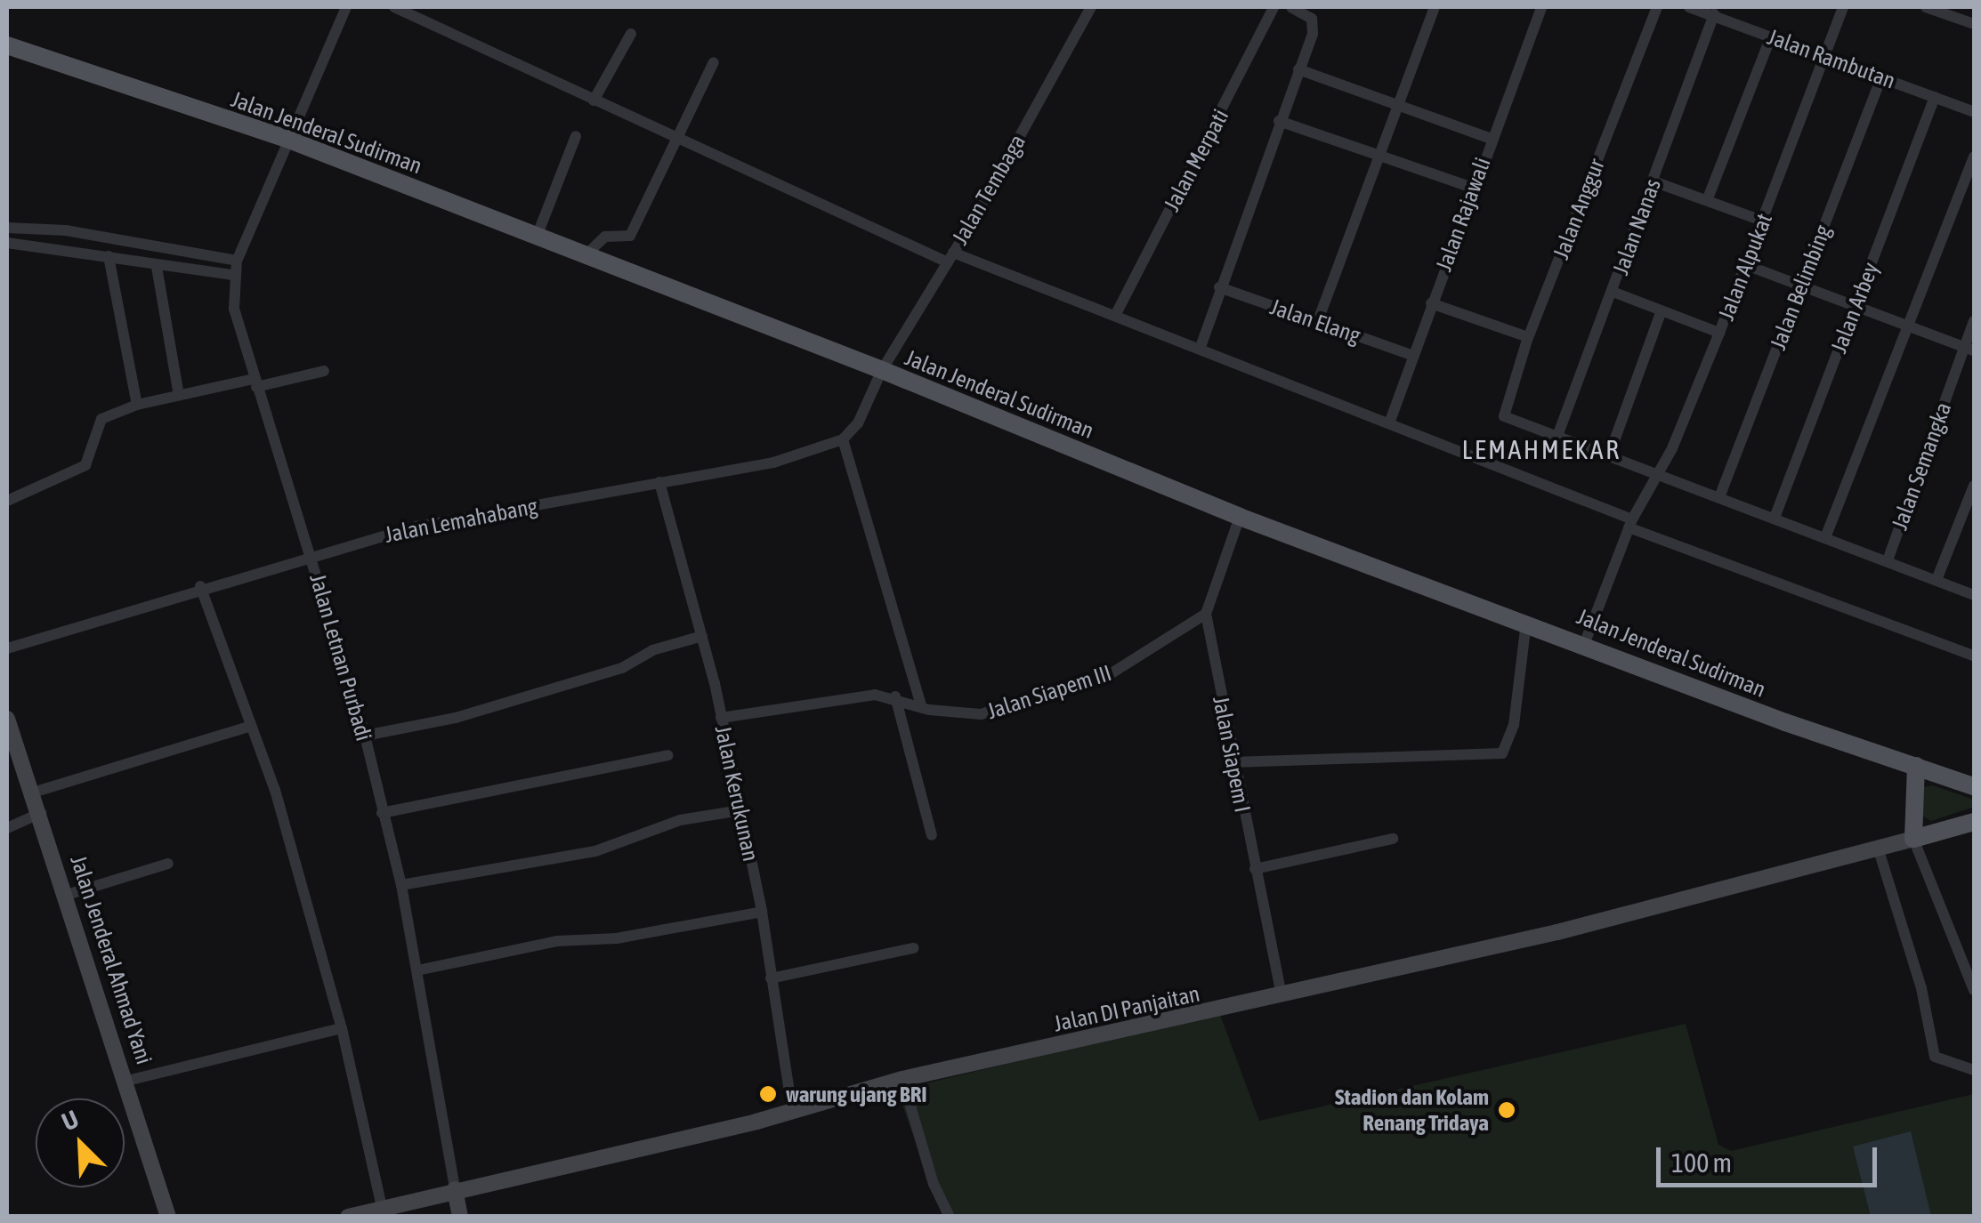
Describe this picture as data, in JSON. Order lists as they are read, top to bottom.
{
  "streets": {
    "main road": ["Jalan Jenderal Sudirman"],
    "street": [
      "Jalan Rambutan",
      "Jalan Merpati",
      "Jalan Tembaga",
      "Jalan Anggur",
      "Jalan Rajawali",
      "Jalan Nanas",
      "Jalan Alpukat",
      "Jalan Belimbing",
      "Jalan Arbey",
      "Jalan Elang",
      "Jalan Semangka",
      "Jalan Lemahabang",
      "Jalan Letnan Purbadi",
      "Jalan Siapem III",
      "Jalan Siapem I",
      "Jalan Kerukunan",
      "Jalan Jenderal Ahmad Yani",
      "Jalan DI Panjaitan"
    ]
  },
  "crossings": [
    ["Jalan Rambutan", "Jalan Nanas"],
    ["Jalan Rambutan", "Jalan Alpukat"],
    ["Jalan Rambutan", "Jalan Belimbing"],
    ["Jalan Rambutan", "Jalan Arbey"],
    ["Jalan Jenderal Sudirman", "Jalan Tembaga"],
    ["Jalan Jenderal Sudirman", "Jalan Alpukat"],
    ["Jalan Jenderal Sudirman", "Jalan Letnan Purbadi"],
    ["Jalan Jenderal Sudirman", "Jalan Siapem I"],
    ["Jalan Anggur", "Jalan Nanas"],
    ["Jalan Rajawali", "Jalan Elang"],
    ["Jalan Lemahabang", "Jalan Letnan Purbadi"],
    ["Jalan Lemahabang", "Jalan Kerukunan"],
    ["Jalan Letnan Purbadi", "Jalan DI Panjaitan"],
    ["Jalan Siapem III", "Jalan Siapem I"],
    ["Jalan Siapem III", "Jalan Kerukunan"],
    ["Jalan Siapem I", "Jalan DI Panjaitan"],
    ["Jalan Kerukunan", "Jalan DI Panjaitan"]
  ],
  "districts": ["LEMAHMEKAR"],
  "places": ["warung ujang BRI", "Stadion dan Kolam Renang Tridaya"],
  "scale_bar": "100 m",
  "north": "top left"
}
